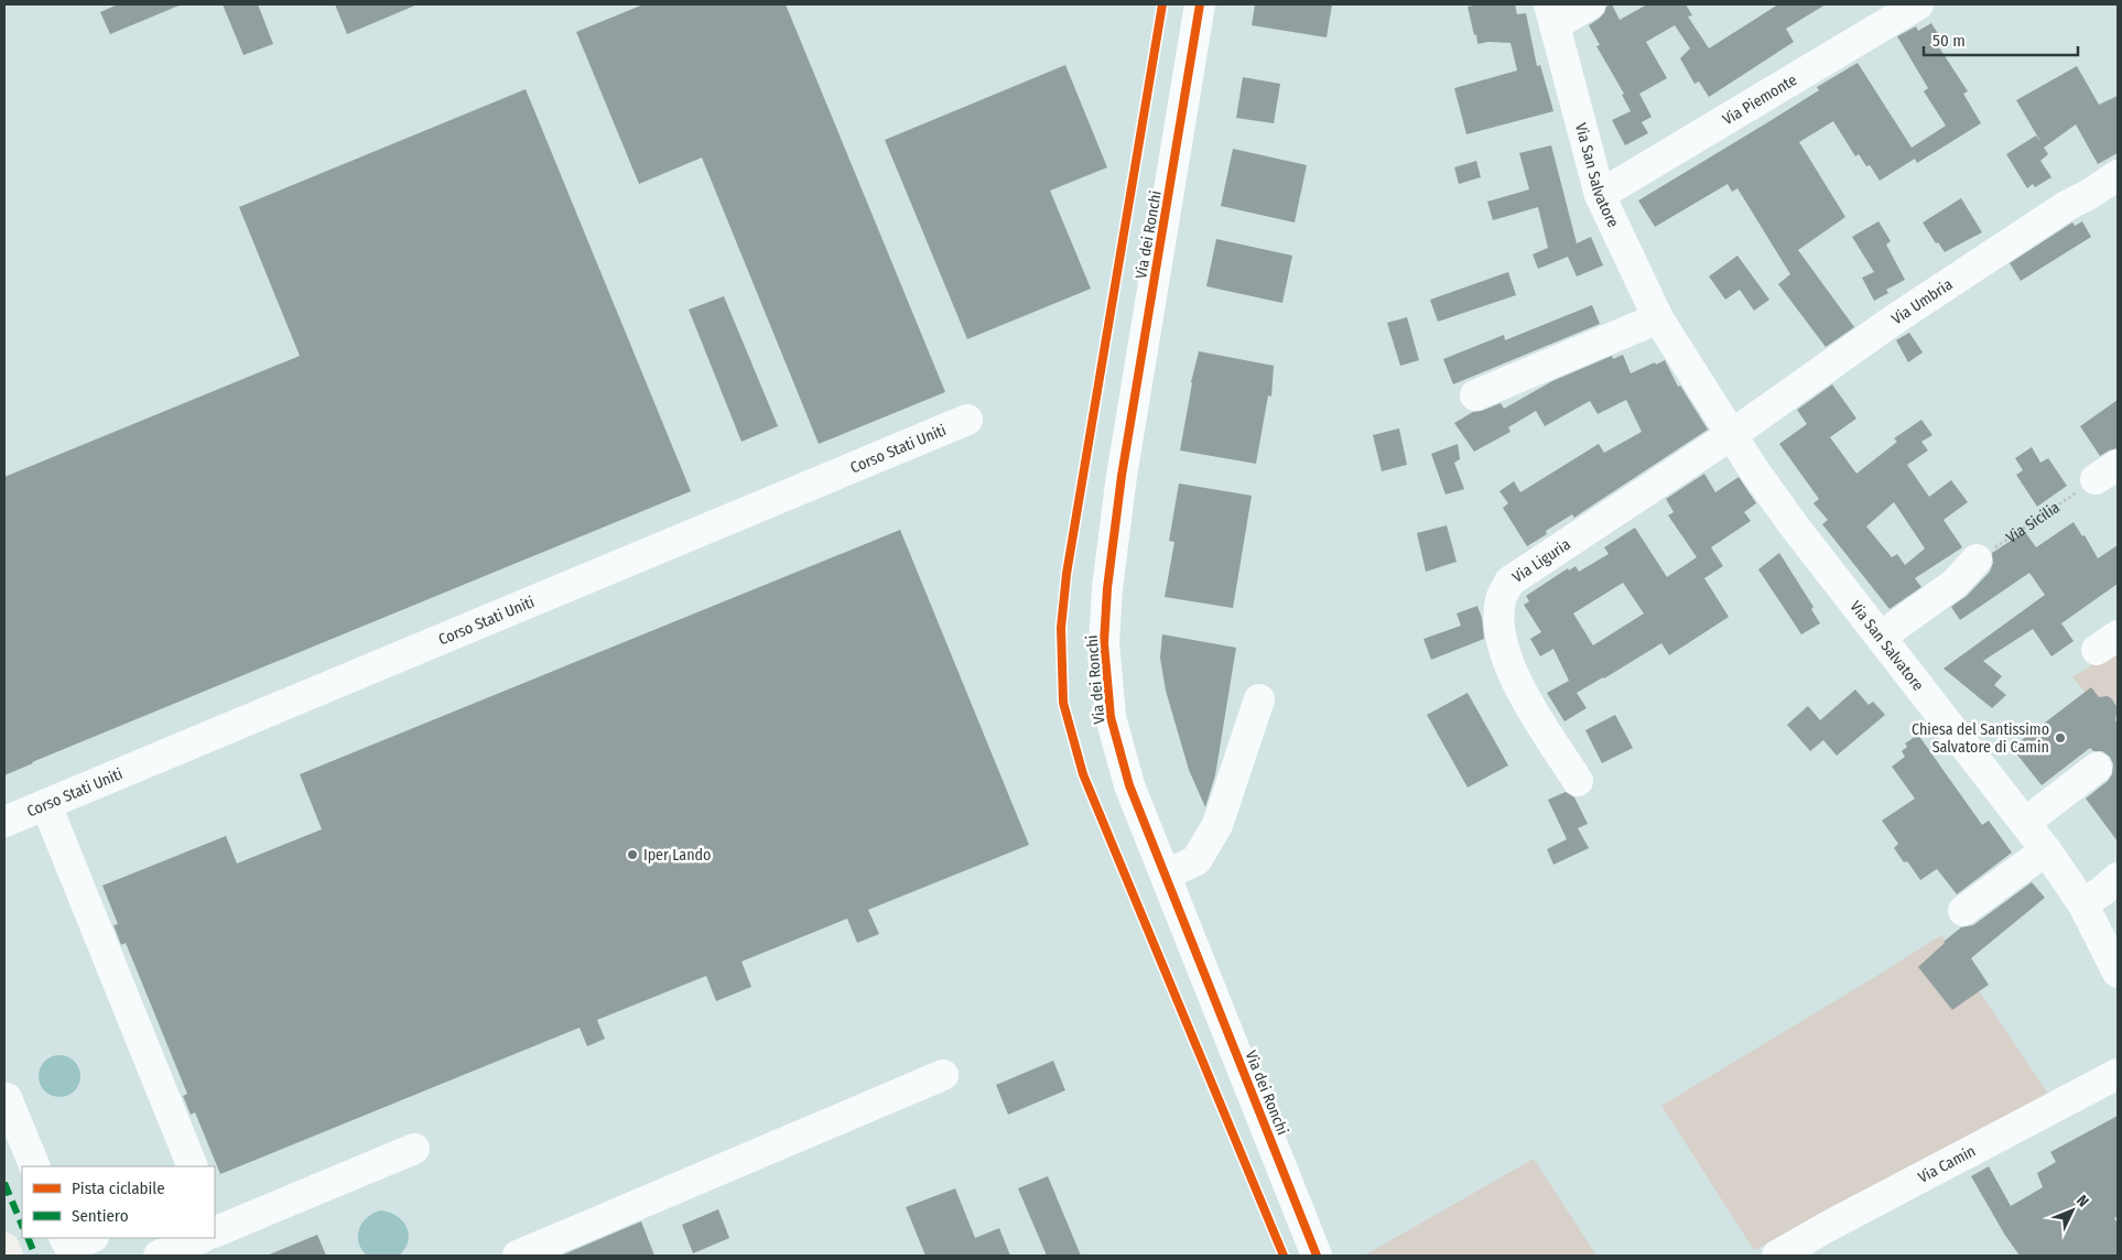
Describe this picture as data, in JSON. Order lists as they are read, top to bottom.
{
  "streets": {
    "street": [
      "Via Piemonte",
      "Via San Salvatore",
      "Via dei Ronchi",
      "Via Umbria",
      "Corso Stati Uniti",
      "Via Liguria",
      "Via Camin"
    ],
    "path": ["Via Sicilia"]
  },
  "crossings": [
    ["Via Piemonte", "Via San Salvatore"],
    ["Via San Salvatore", "Via Umbria"],
    ["Via San Salvatore", "Via Liguria"],
    ["Via Umbria", "Via Liguria"]
  ],
  "places": ["Chiesa del Santissimo Salvatore di Camin", "Iper Lando"],
  "legend": ["Pista ciclabile", "Sentiero"],
  "scale_bar": "50 m",
  "north": "top right"
}
